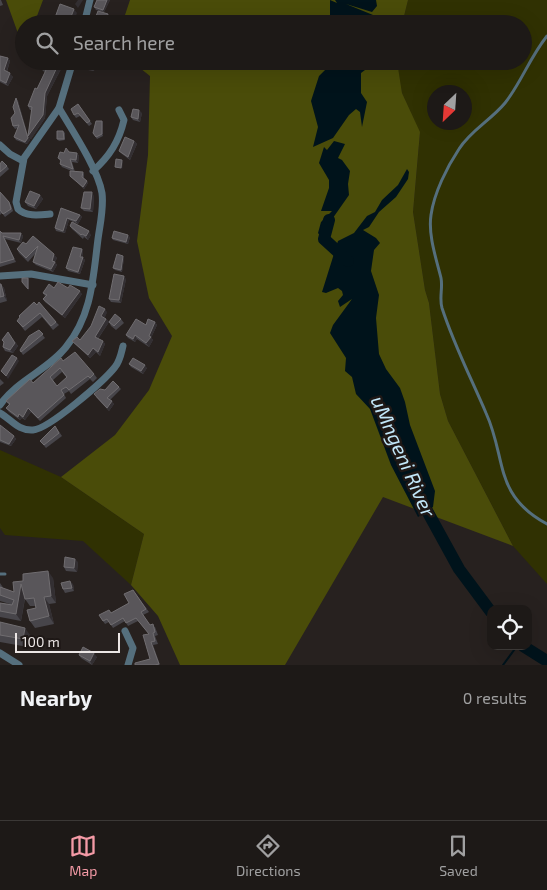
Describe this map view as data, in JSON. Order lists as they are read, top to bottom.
{
  "water": ["uMngeni River"],
  "scale_bar": "100 m",
  "north": "bottom left",
  "page": {
    "search": "Search here",
    "scale": "100 m",
    "heading": ["Nearby", "0 results"],
    "nav": ["Map", "Directions", "Saved"]
  }
}
